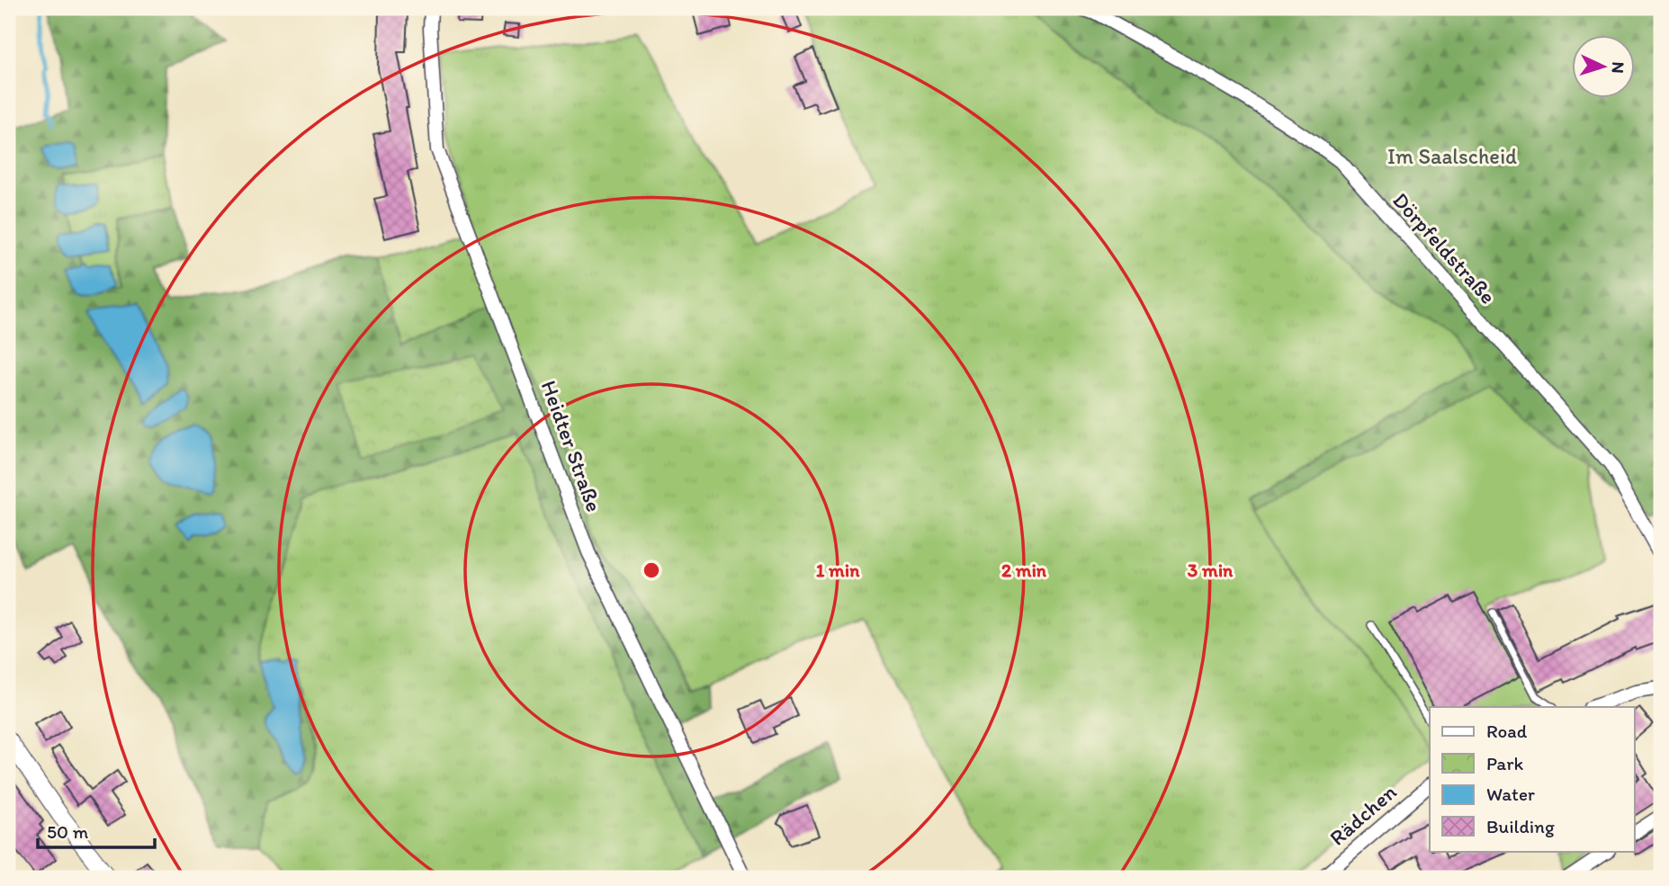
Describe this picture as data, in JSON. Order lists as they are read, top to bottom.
{
  "streets": {
    "street": ["Dörpfeldstraße", "Heidter Straße", "Rädchen"]
  },
  "parks": ["Im Saalscheid"],
  "legend": [
    "Road",
    "Park",
    "Water",
    "Building"
  ],
  "scale_bar": "50 m",
  "north": "right",
  "rings": ["1 min", "2 min", "3 min"]
}
